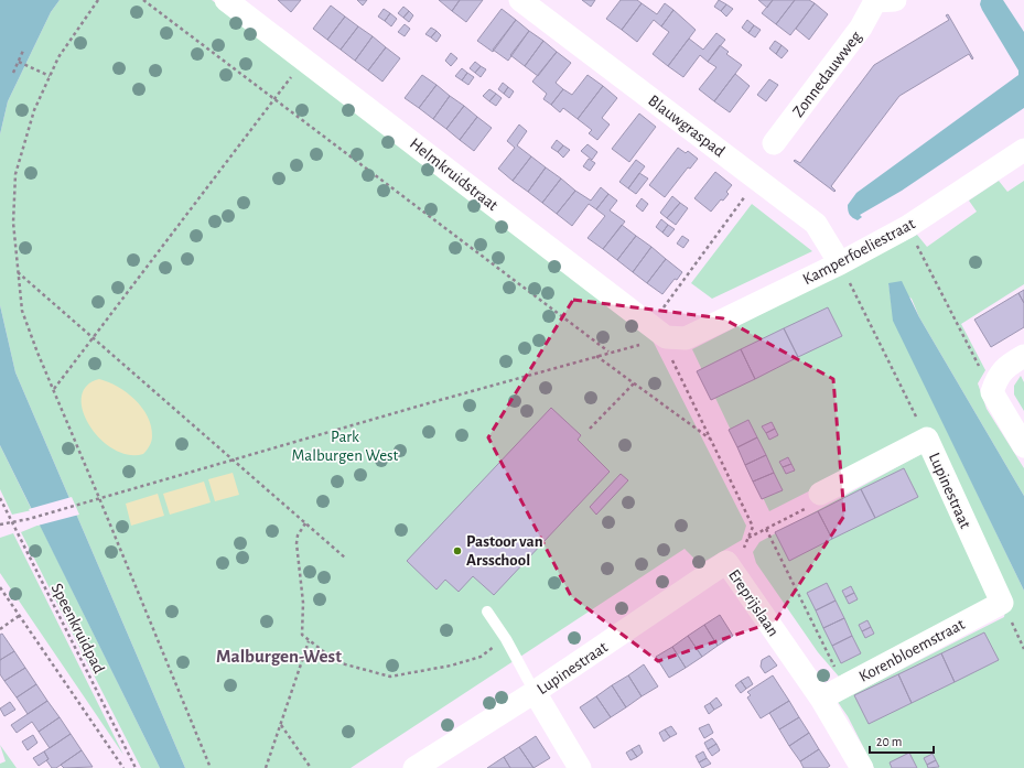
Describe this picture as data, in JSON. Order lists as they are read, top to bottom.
{
  "streets": {
    "street": [
      "Zonnedauwweg",
      "Blauwgraspad",
      "Helmkruidstraat",
      "Kamperfoeliestraat",
      "Lupinestraat",
      "Ereprijslaan",
      "Korenbloemstraat"
    ],
    "path": ["Speenkruidpad"]
  },
  "crossings": [
    ["Blauwgraspad", "Kamperfoeliestraat"],
    ["Helmkruidstraat", "Kamperfoeliestraat"],
    ["Lupinestraat", "Ereprijslaan"],
    ["Lupinestraat", "Korenbloemstraat"],
    ["Ereprijslaan", "Korenbloemstraat"]
  ],
  "districts": ["Malburgen-West"],
  "parks": ["Park Malburgen West"],
  "places": ["Pastoor van Arsschool"],
  "scale_bar": "20 m"
}
